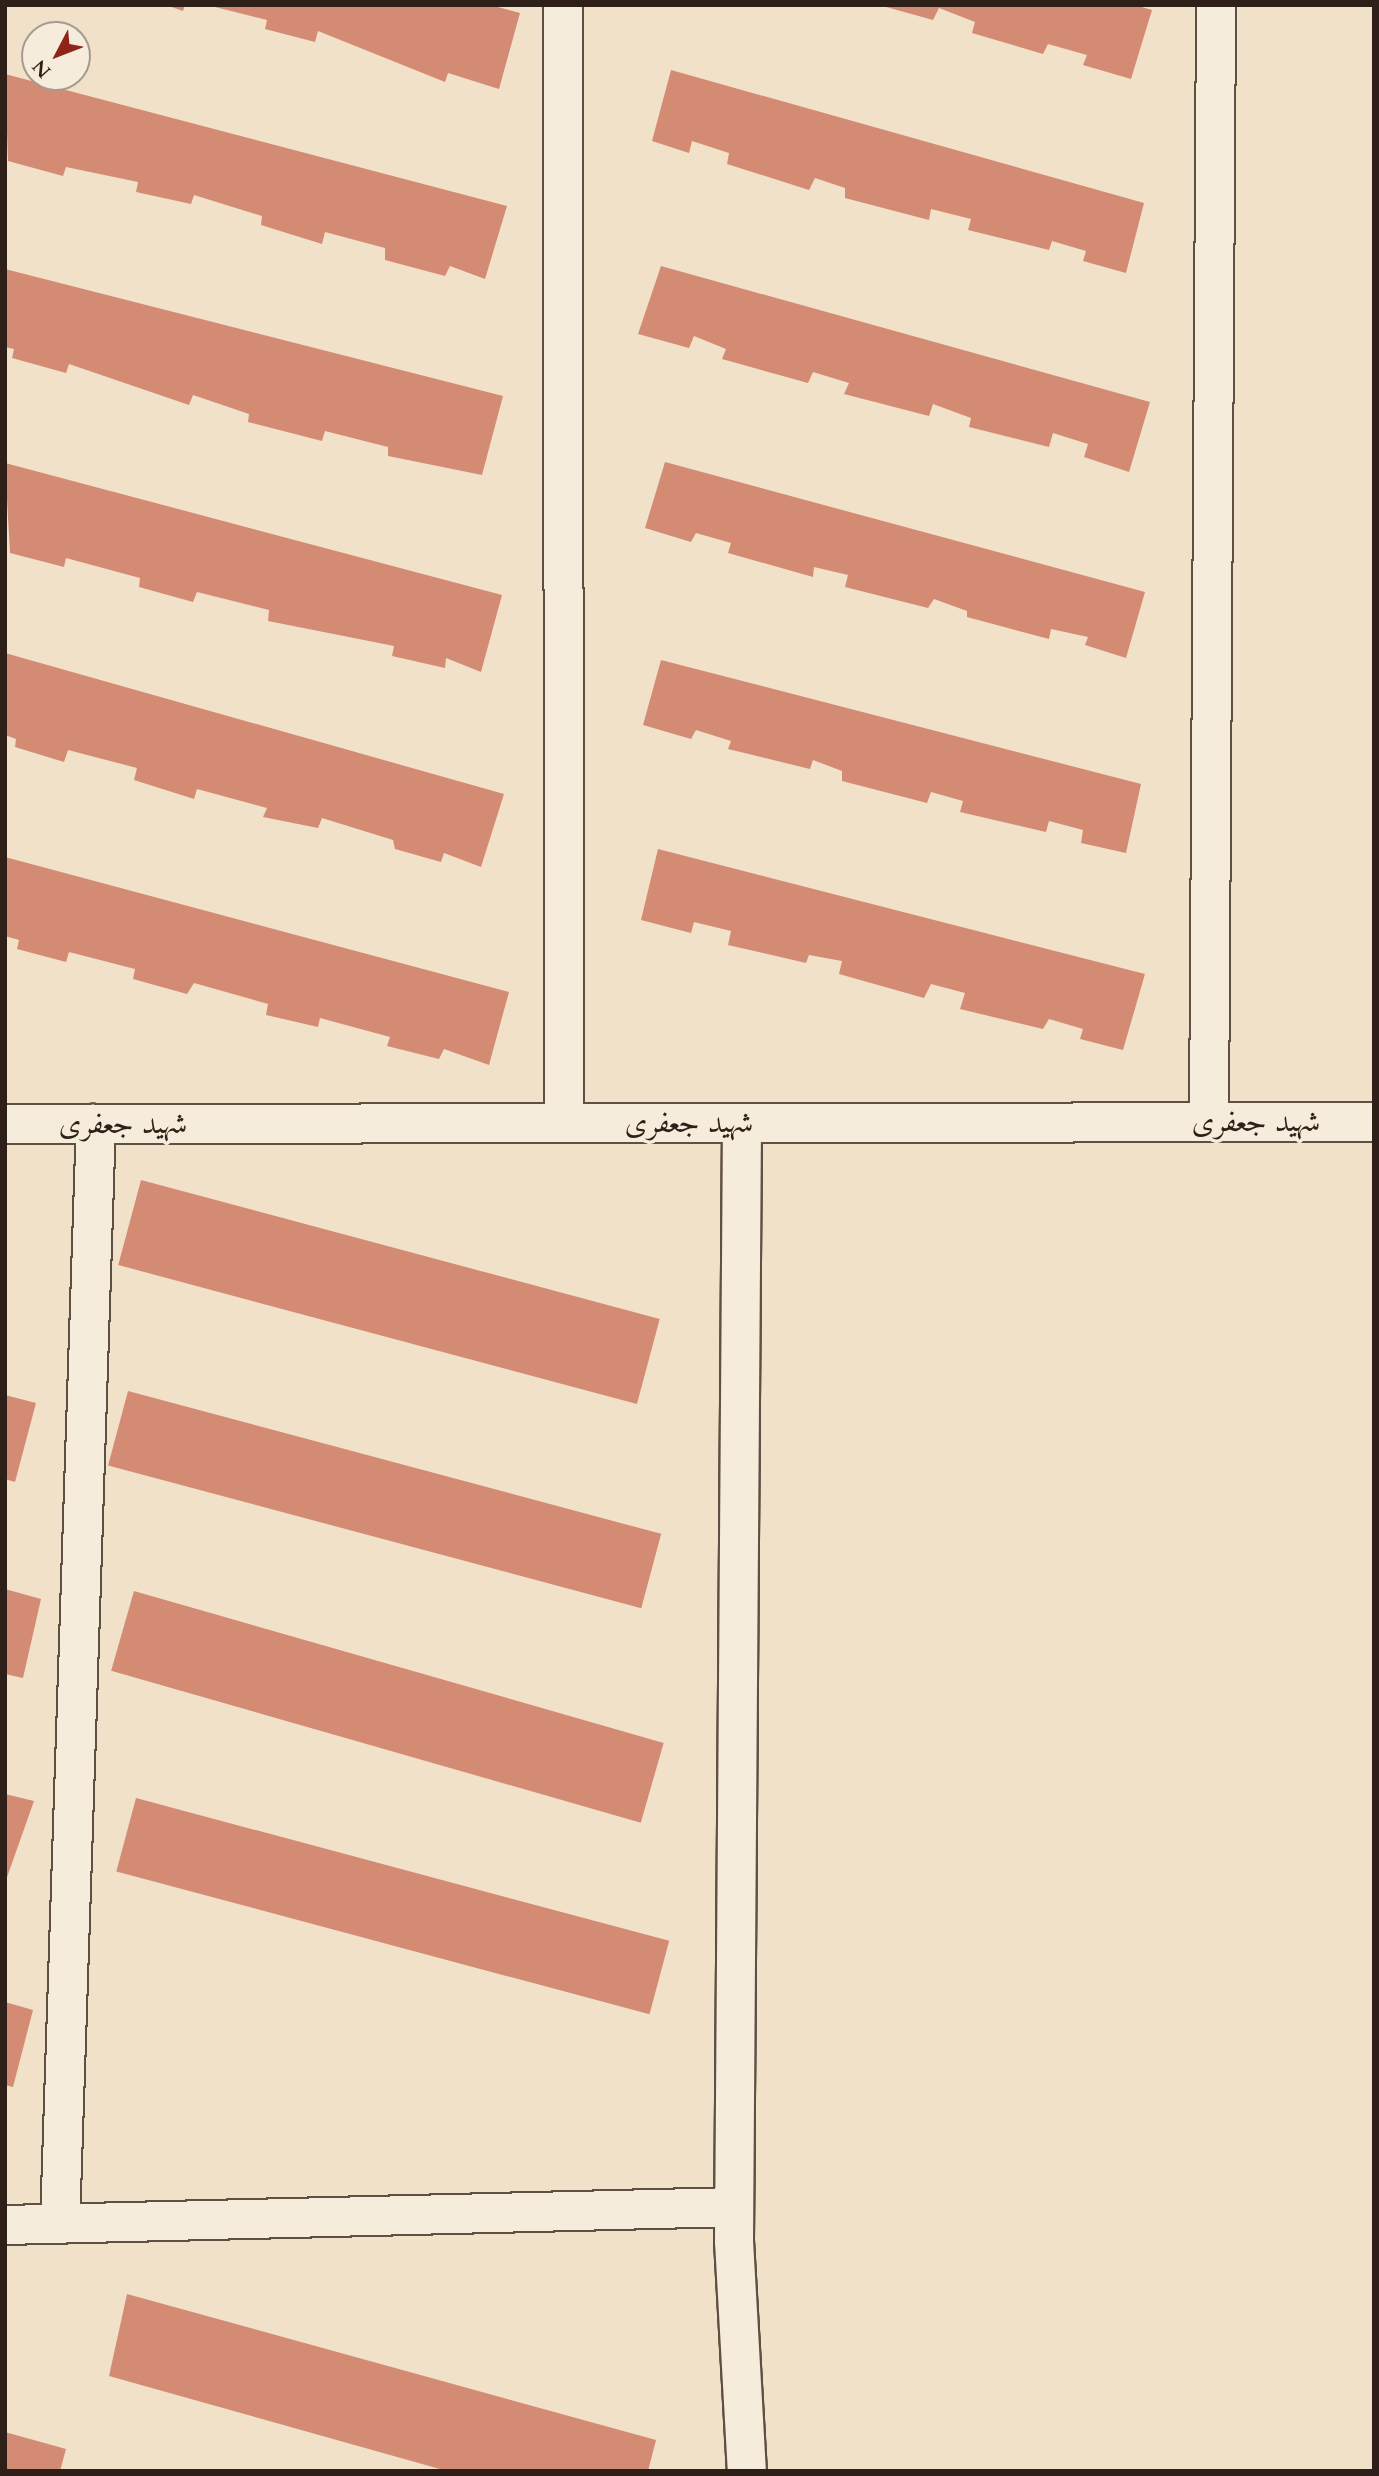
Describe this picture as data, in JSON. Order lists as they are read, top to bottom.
{
  "streets": {
    "street": ["شهید جعفری"]
  },
  "north": "bottom left"
}
